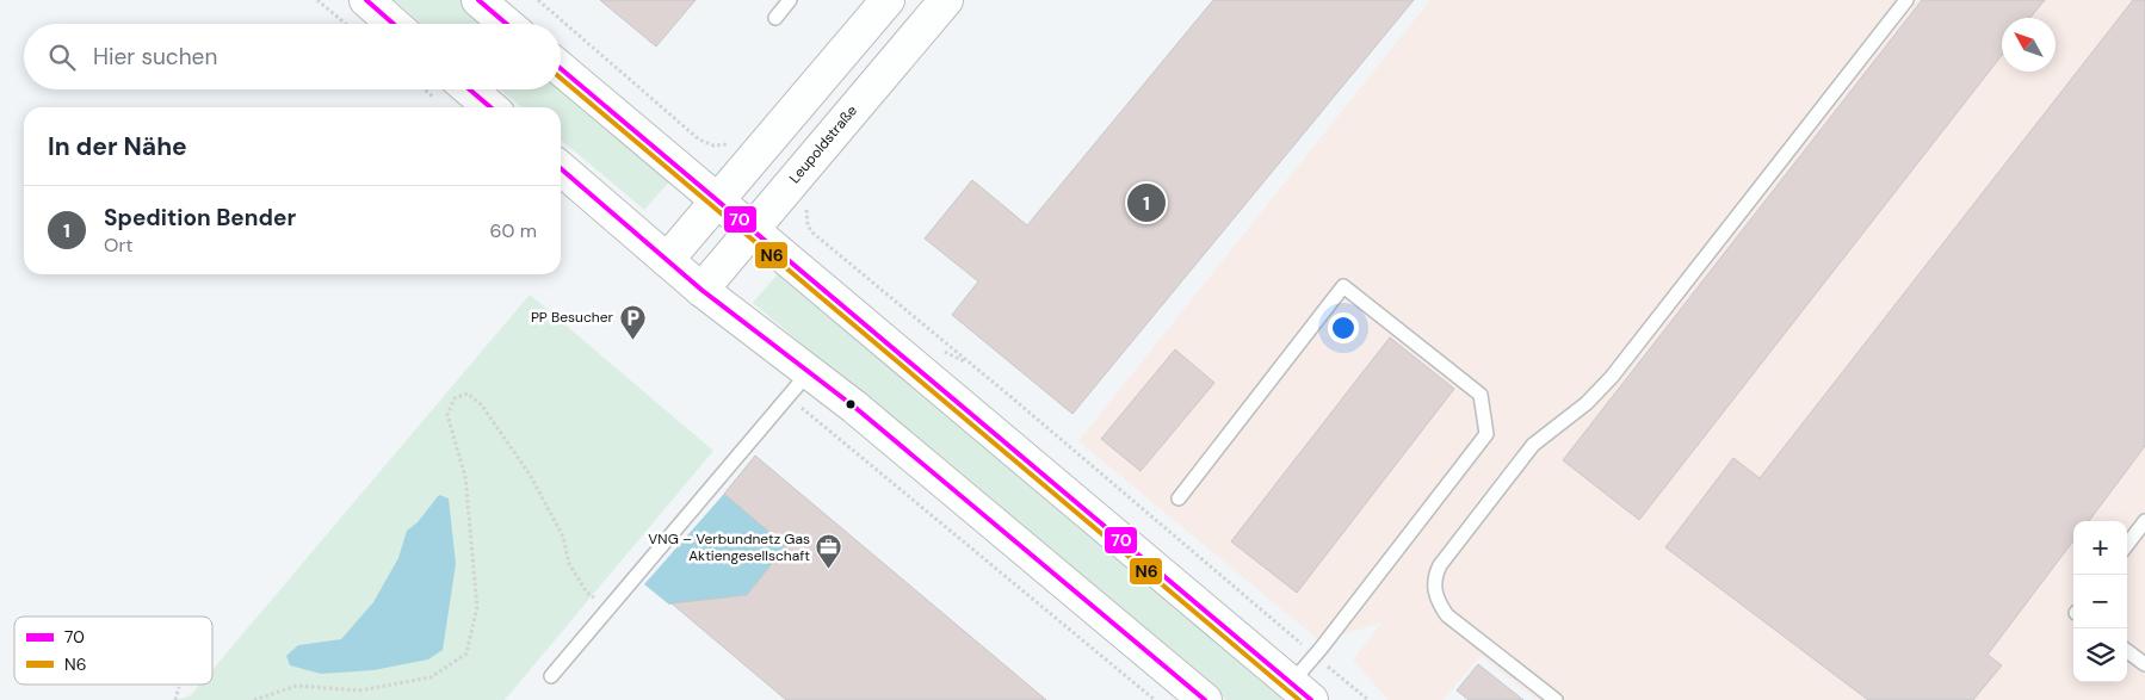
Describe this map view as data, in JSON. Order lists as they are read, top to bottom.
{
  "streets": {
    "main road": ["Leupoldstraße"]
  },
  "places": {
    "parking": ["PP Besucher"],
    "office": ["VNG – Verbundnetz Gas Aktiengesellschaft"]
  },
  "lines": ["transit line 70", "transit line N6"],
  "legend": ["70", "N6"],
  "north": "top left",
  "page": {
    "search": "Hier suchen",
    "heading": "In der Nähe",
    "pins": "1",
    "list": [
      {
        "mark": "1",
        "name": "Spedition Bender",
        "note": "Ort",
        "value": "60 m"
      }
    ],
    "map_buttons": ["+", "−"]
  }
}
